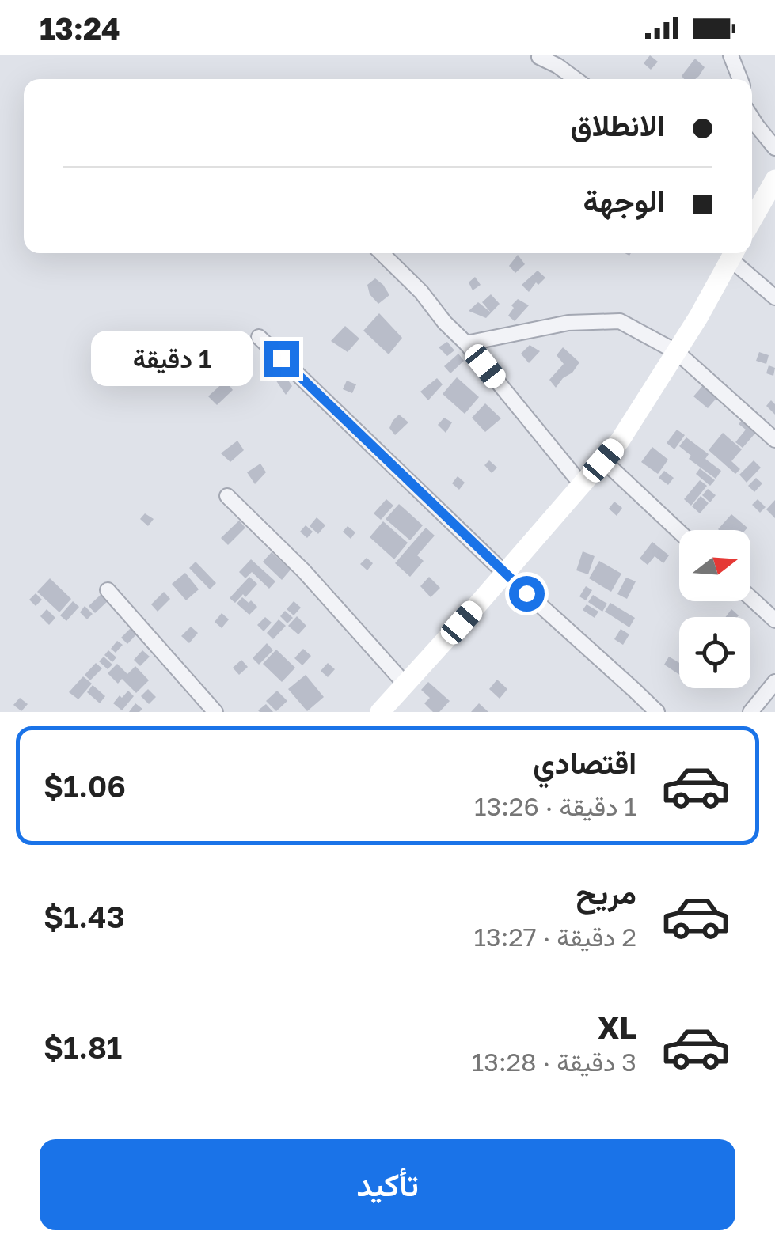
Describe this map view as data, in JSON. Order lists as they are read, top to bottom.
{
  "north": "right",
  "page": {
    "status": "13:24",
    "banner": ["الانطلاق", "الوجهة"],
    "bubble": "1 دقيقة",
    "list": [
      {
        "name": "اقتصادي",
        "note": "1 دقيقة · 13:26",
        "value": "$1.06"
      },
      {
        "name": "مريح",
        "note": "2 دقيقة · 13:27",
        "value": "$1.43"
      },
      {
        "name": "XL",
        "note": "3 دقيقة · 13:28",
        "value": "$1.81"
      }
    ],
    "buttons": "تأكيد"
  }
}
